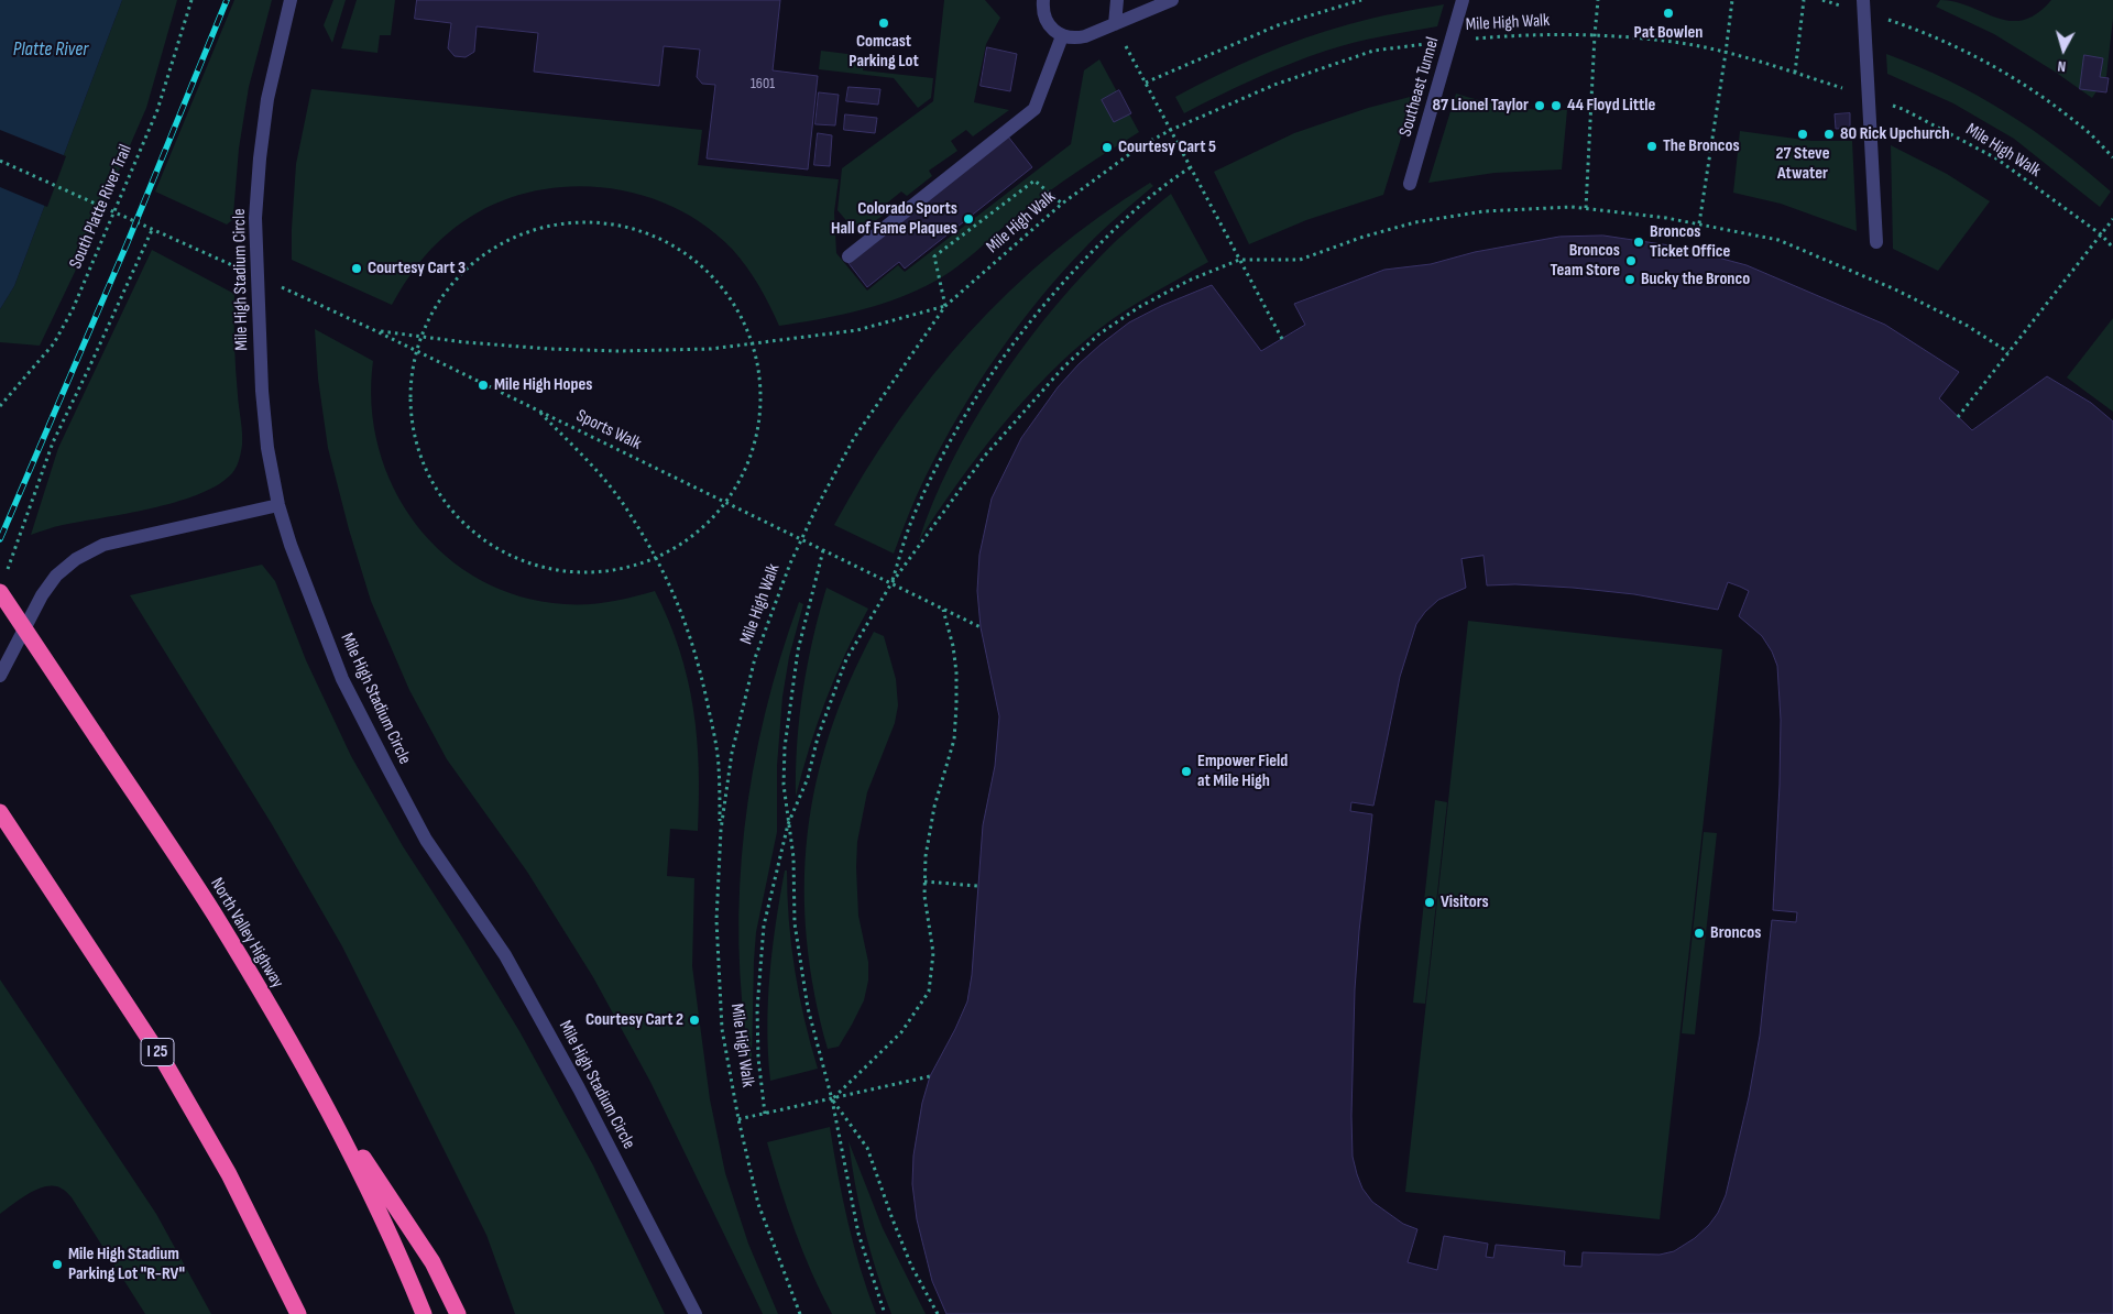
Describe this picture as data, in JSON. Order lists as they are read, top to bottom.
{
  "streets": {
    "highway": ["North Valley Highway", "I 25"],
    "street": ["Southeast Tunnel", "Mile High Stadium Circle"],
    "path": ["Mile High Walk", "South Platte River Trail", "Sports Walk"]
  },
  "crossings": [
    ["Mile High Walk", "Southeast Tunnel"],
    ["Mile High Walk", "Sports Walk"]
  ],
  "water": ["Platte River"],
  "places": [
    "Pat Bowlen",
    "Comcast Parking Lot",
    "87 Lionel Taylor",
    "44 Floyd Little",
    "27 Steve Atwater",
    "80 Rick Upchurch",
    "The Broncos",
    "Courtesy Cart 5",
    "Colorado Sports Hall of Fame Plaques",
    "Broncos Ticket Office",
    "Broncos Team Store",
    "Courtesy Cart 3",
    "Bucky the Bronco",
    "Mile High Hopes",
    "Empower Field at Mile High",
    "Visitors",
    "Broncos",
    "Courtesy Cart 2",
    "Mile High Stadium Parking Lot \"R-RV\""
  ],
  "house_numbers": ["1601"],
  "north": "bottom"
}
